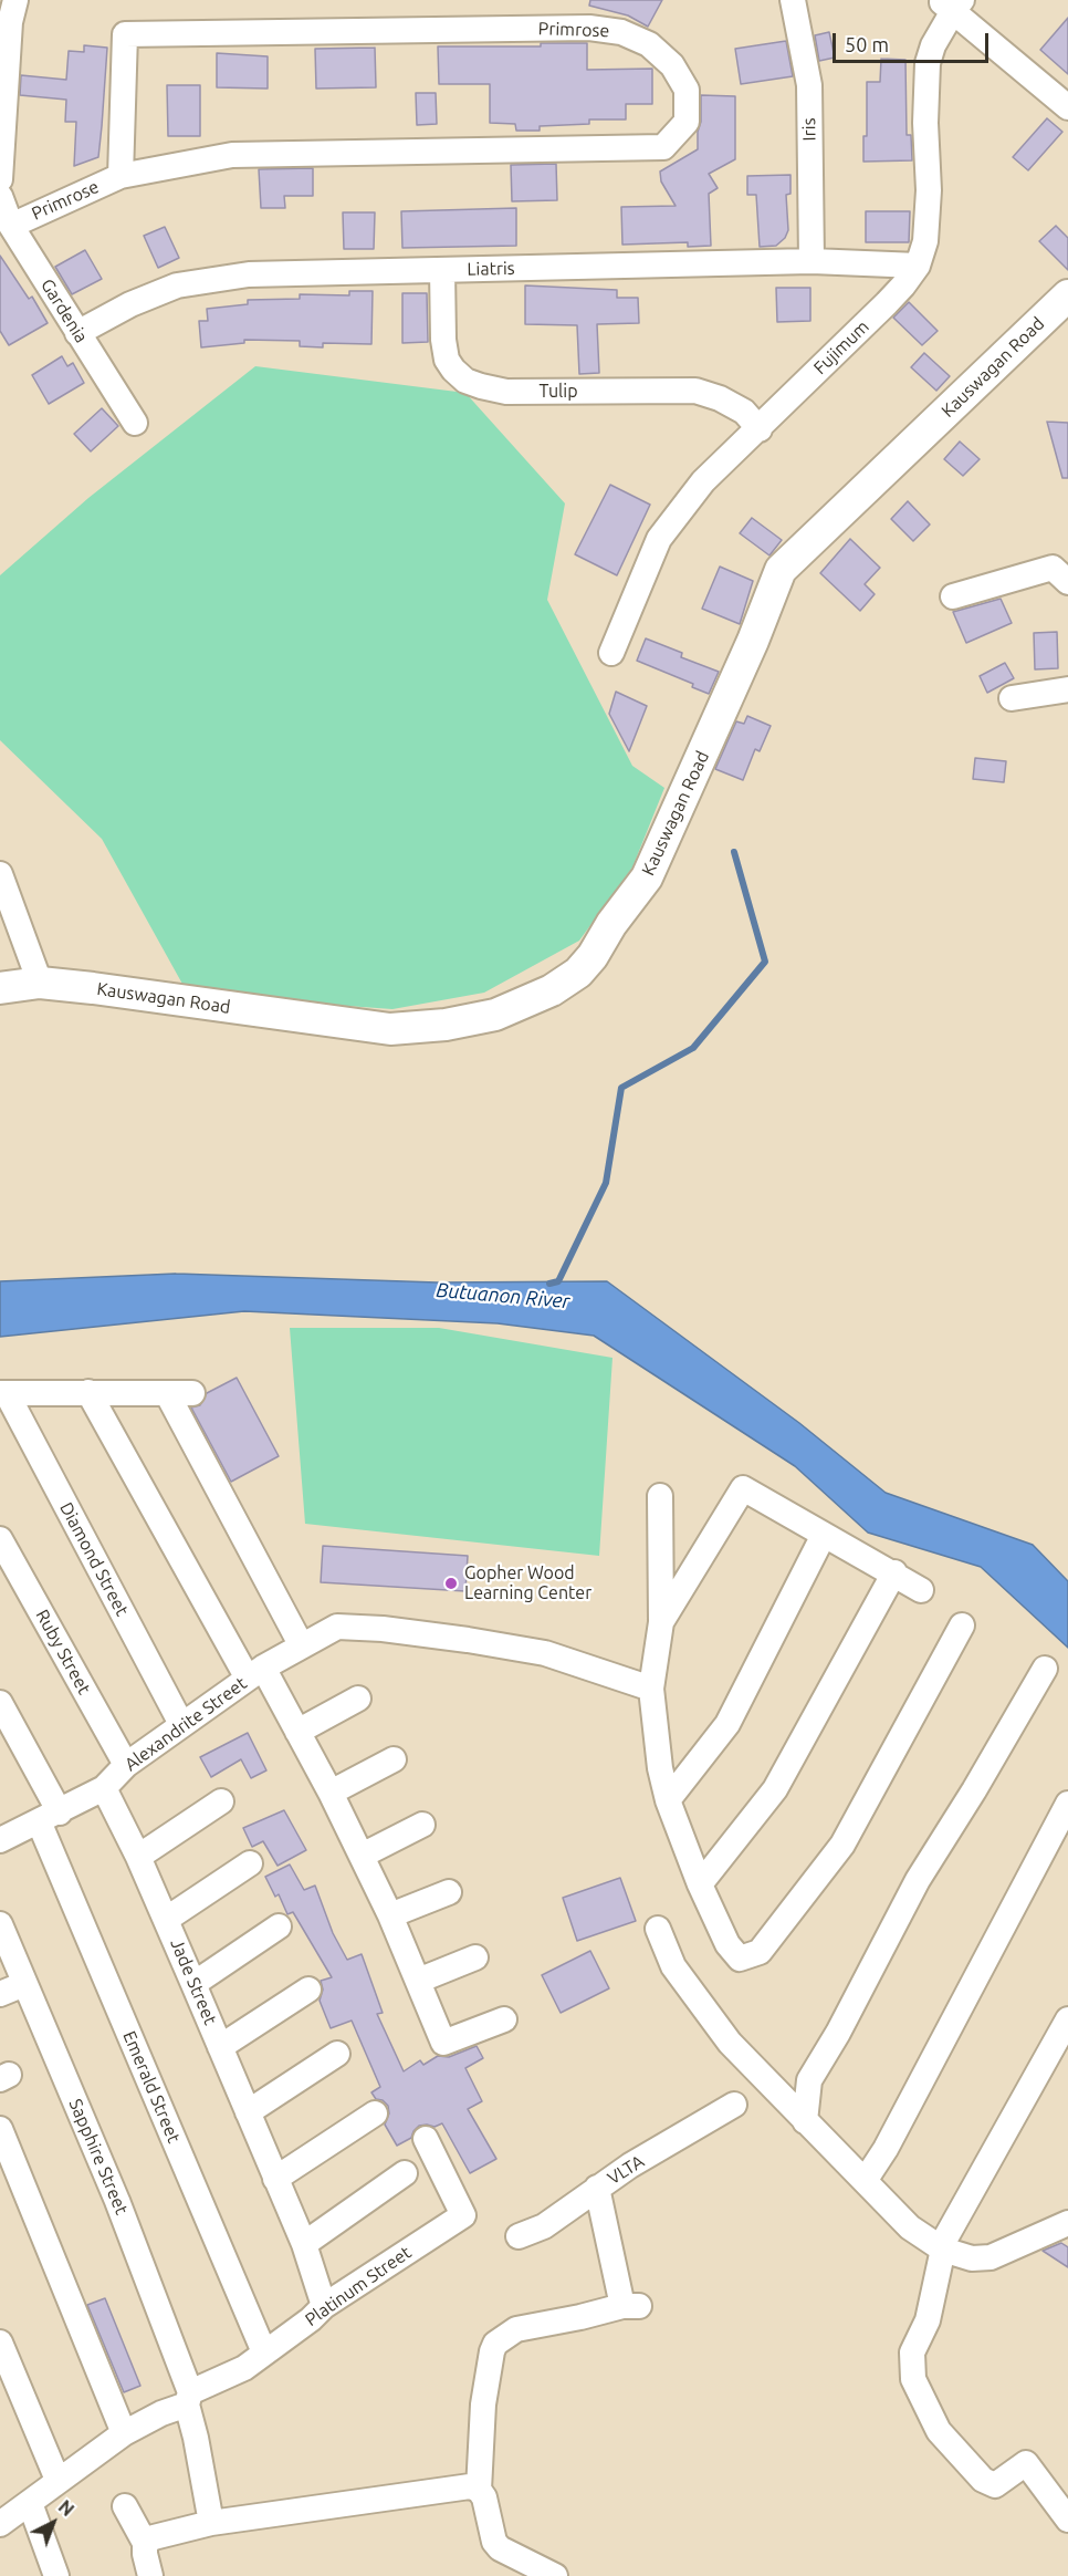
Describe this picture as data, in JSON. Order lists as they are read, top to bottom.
{
  "streets": {
    "street": [
      "Primrose",
      "Iris",
      "Liatris",
      "Gardenia",
      "Fujimum",
      "Kauswagan Road",
      "Tulip",
      "Diamond Street",
      "Ruby Street",
      "Alexandrite Street",
      "Jade Street",
      "Emerald Street",
      "Sapphire Street",
      "VLTA",
      "Platinum Street"
    ]
  },
  "crossings": [
    ["Primrose", "Gardenia"],
    ["Iris", "Liatris"],
    ["Liatris", "Gardenia"],
    ["Liatris", "Fujimum"],
    ["Liatris", "Tulip"],
    ["Fujimum", "Tulip"],
    ["Diamond Street", "Alexandrite Street"],
    ["Ruby Street", "Alexandrite Street"],
    ["Alexandrite Street", "Jade Street"],
    ["Alexandrite Street", "Emerald Street"],
    ["Jade Street", "Platinum Street"],
    ["Emerald Street", "Platinum Street"],
    ["Sapphire Street", "Platinum Street"]
  ],
  "water": ["Butuanon River"],
  "places": ["Gopher Wood Learning Center"],
  "scale_bar": "50 m",
  "north": "top right"
}
